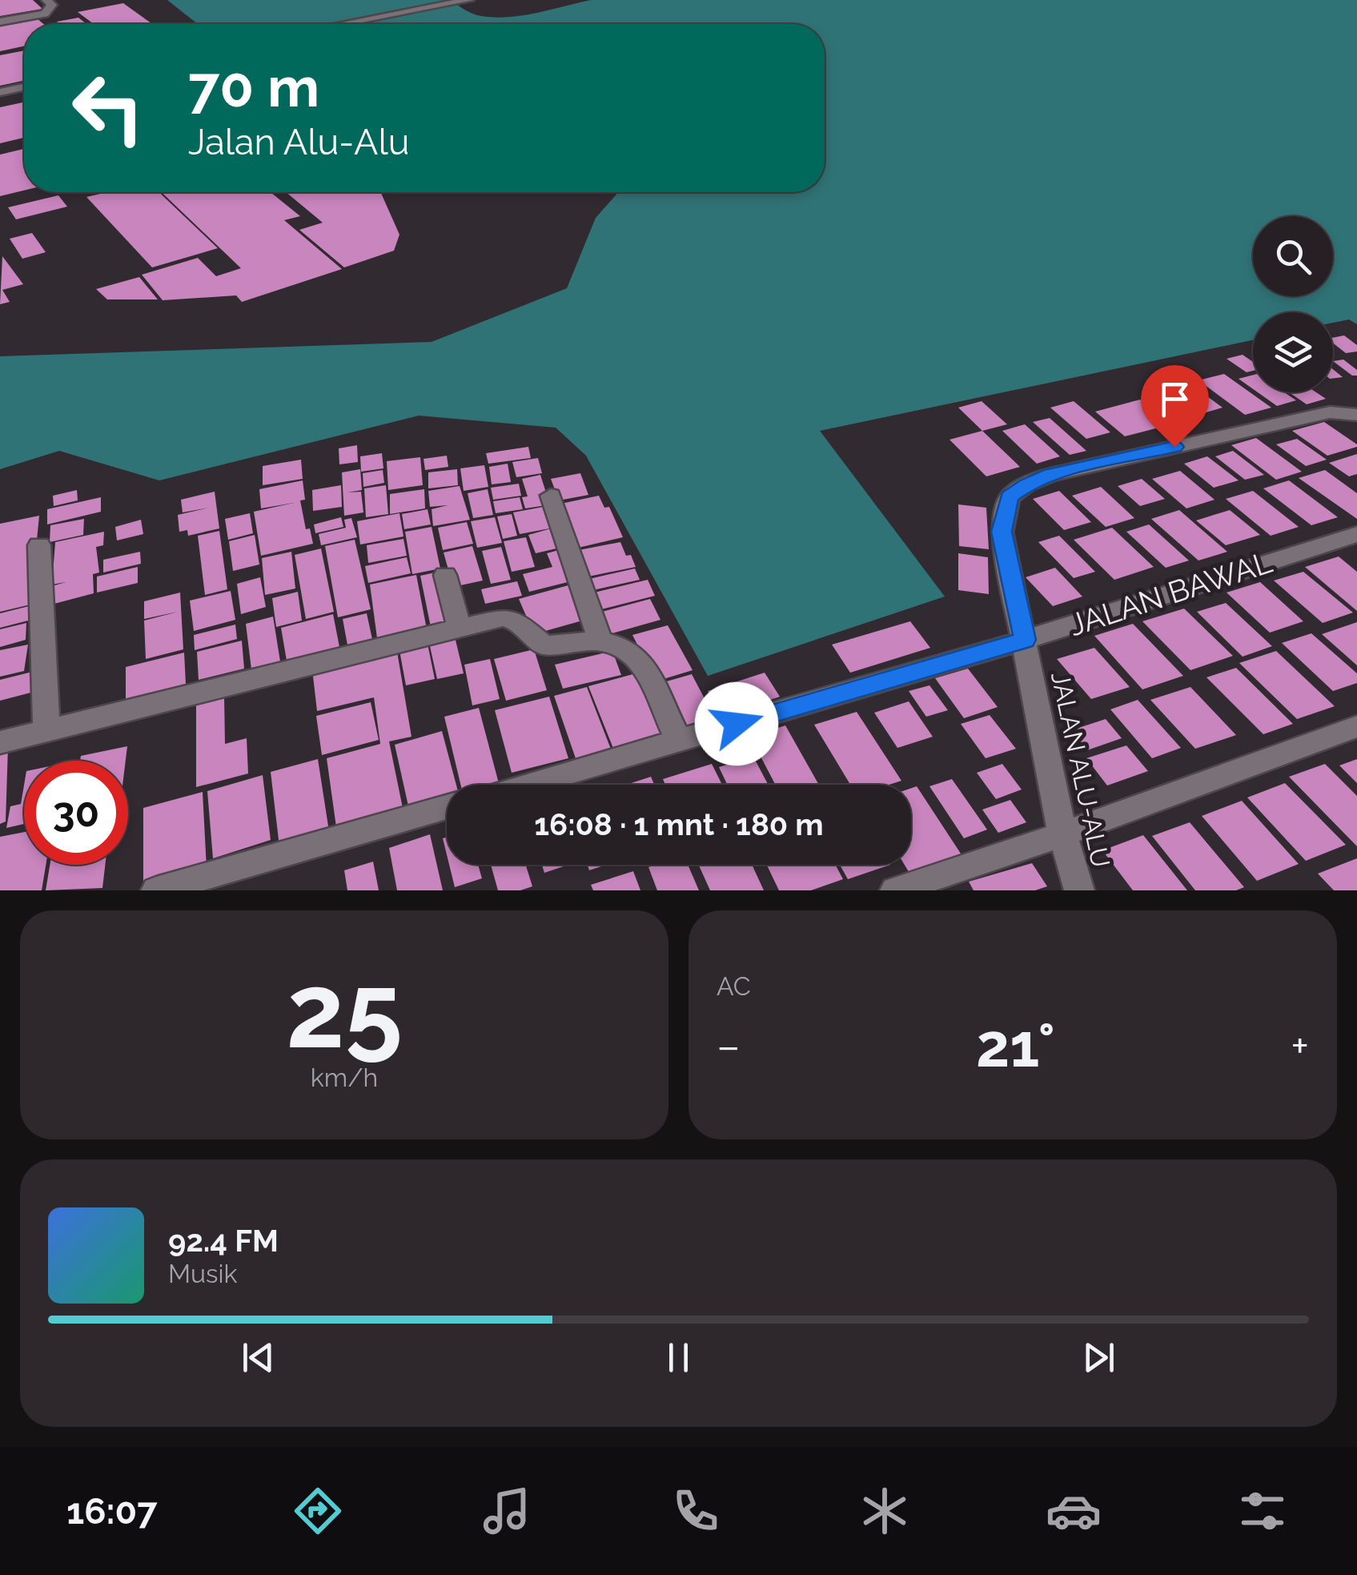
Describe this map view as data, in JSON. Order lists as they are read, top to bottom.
{
  "streets": {
    "street": ["JALAN BAWAL", "JALAN ALU-ALU"]
  },
  "crossings": [
    ["JALAN BAWAL", "JALAN ALU-ALU"]
  ],
  "page": {
    "turn": ["70 m", "Jalan Alu-Alu"],
    "limit": "30",
    "trip": "16:08 · 1 mnt · 180 m",
    "tile": [
      ["25", "km/h"],
      "AC"
    ],
    "heat": ["−", "21°", "+"],
    "song": ["92.4 FM", "Musik"],
    "tabs": "16:07"
  }
}
